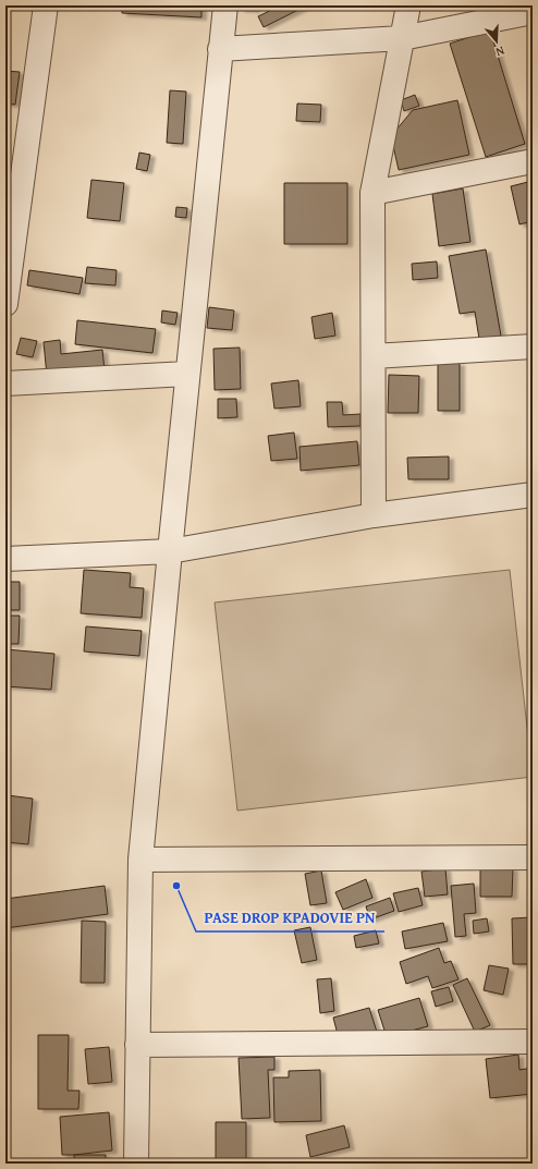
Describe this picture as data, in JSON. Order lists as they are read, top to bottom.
{
  "places": ["PASE DROP KPADOVIE PN"],
  "north": "bottom"
}
